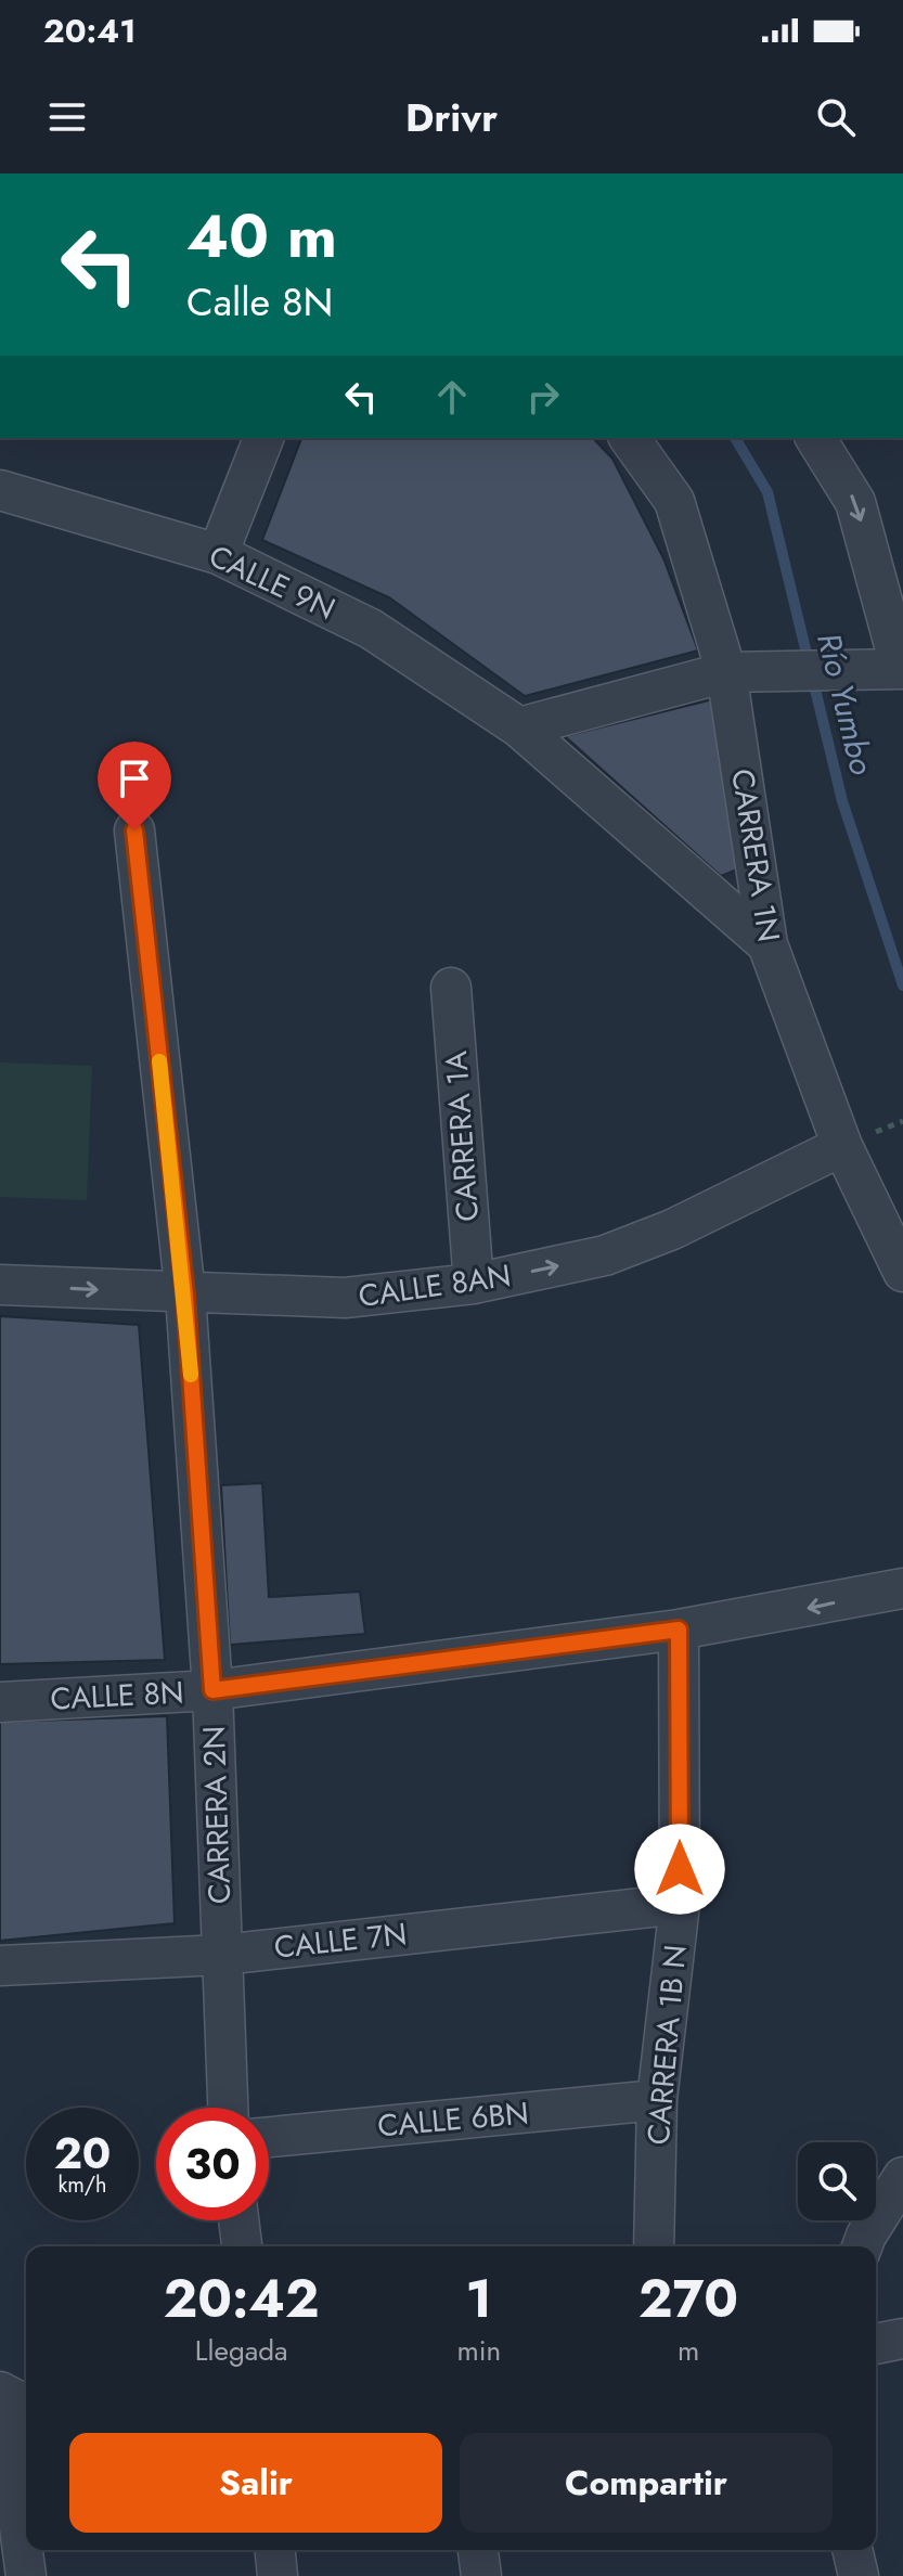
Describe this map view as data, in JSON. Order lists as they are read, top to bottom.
{
  "streets": {
    "street": [
      "CALLE 9N",
      "CARRERA 1N",
      "CARRERA 1A",
      "CALLE 8AN",
      "CALLE 8N",
      "CARRERA 2N",
      "CALLE 7N",
      "CARRERA 1B N",
      "CALLE 6BN"
    ]
  },
  "crossings": [
    ["CALLE 9N", "CARRERA 1N"],
    ["CARRERA 1N", "CALLE 8AN"],
    ["CARRERA 1A", "CALLE 8AN"],
    ["CALLE 8AN", "CARRERA 2N"],
    ["CALLE 8N", "CARRERA 2N"],
    ["CALLE 8N", "CARRERA 1B N"],
    ["CARRERA 2N", "CALLE 7N"],
    ["CALLE 7N", "CARRERA 1B N"],
    ["CARRERA 1B N", "CALLE 6BN"]
  ],
  "one_way": ["CALLE 8AN"],
  "water": ["Río Yumbo"],
  "page": {
    "status": "20:41",
    "header": "Drivr",
    "turn": ["40 m", "Calle 8N"],
    "speed": "20 km/h",
    "limit": "30",
    "eta": [
      "20:42",
      "Llegada",
      "1",
      "min",
      "270",
      "m"
    ],
    "buttons": ["Salir", "Compartir"]
  }
}
